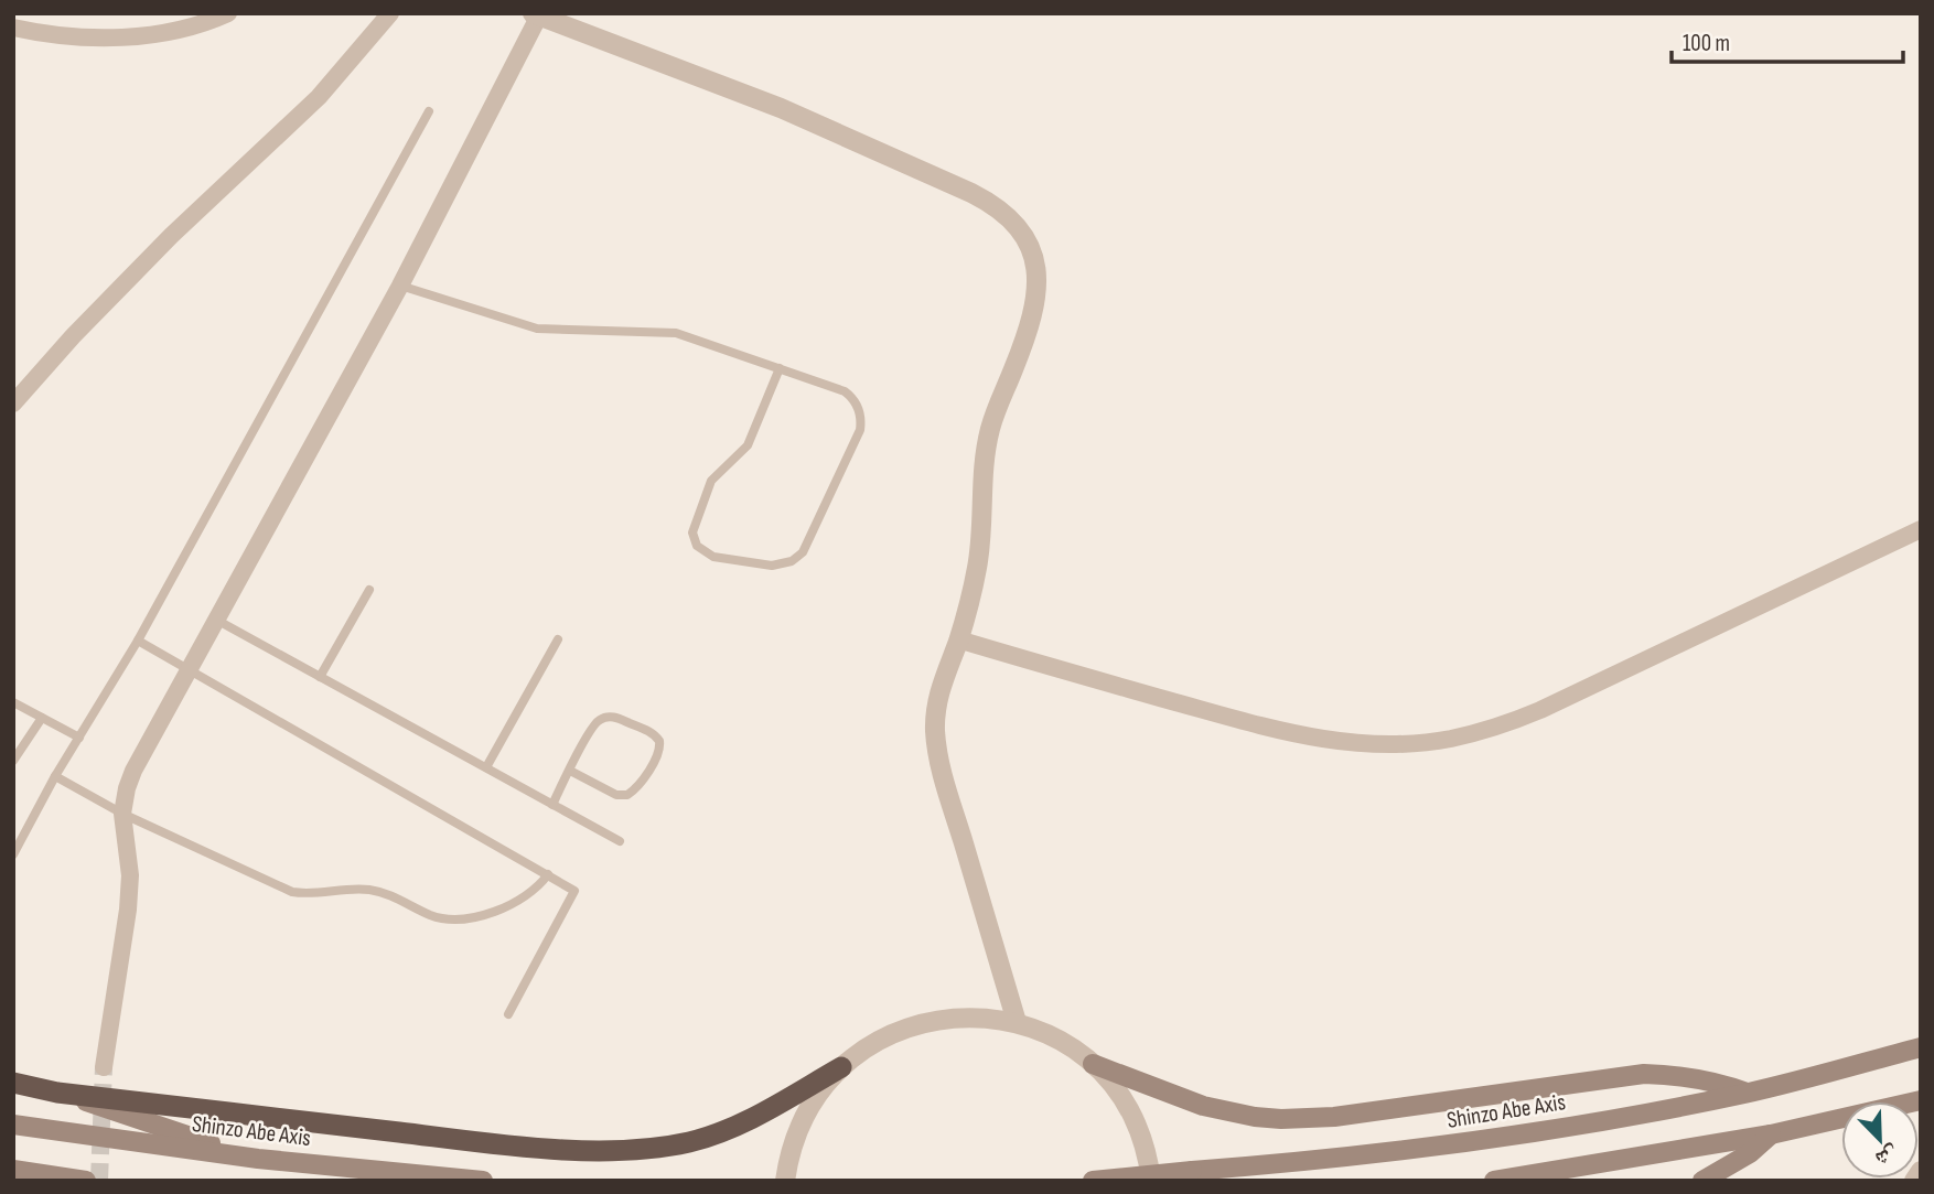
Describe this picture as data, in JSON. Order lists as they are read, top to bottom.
{
  "streets": {
    "main road": ["Shinzo Abe Axis"]
  },
  "scale_bar": "100 m",
  "north": "bottom right"
}
